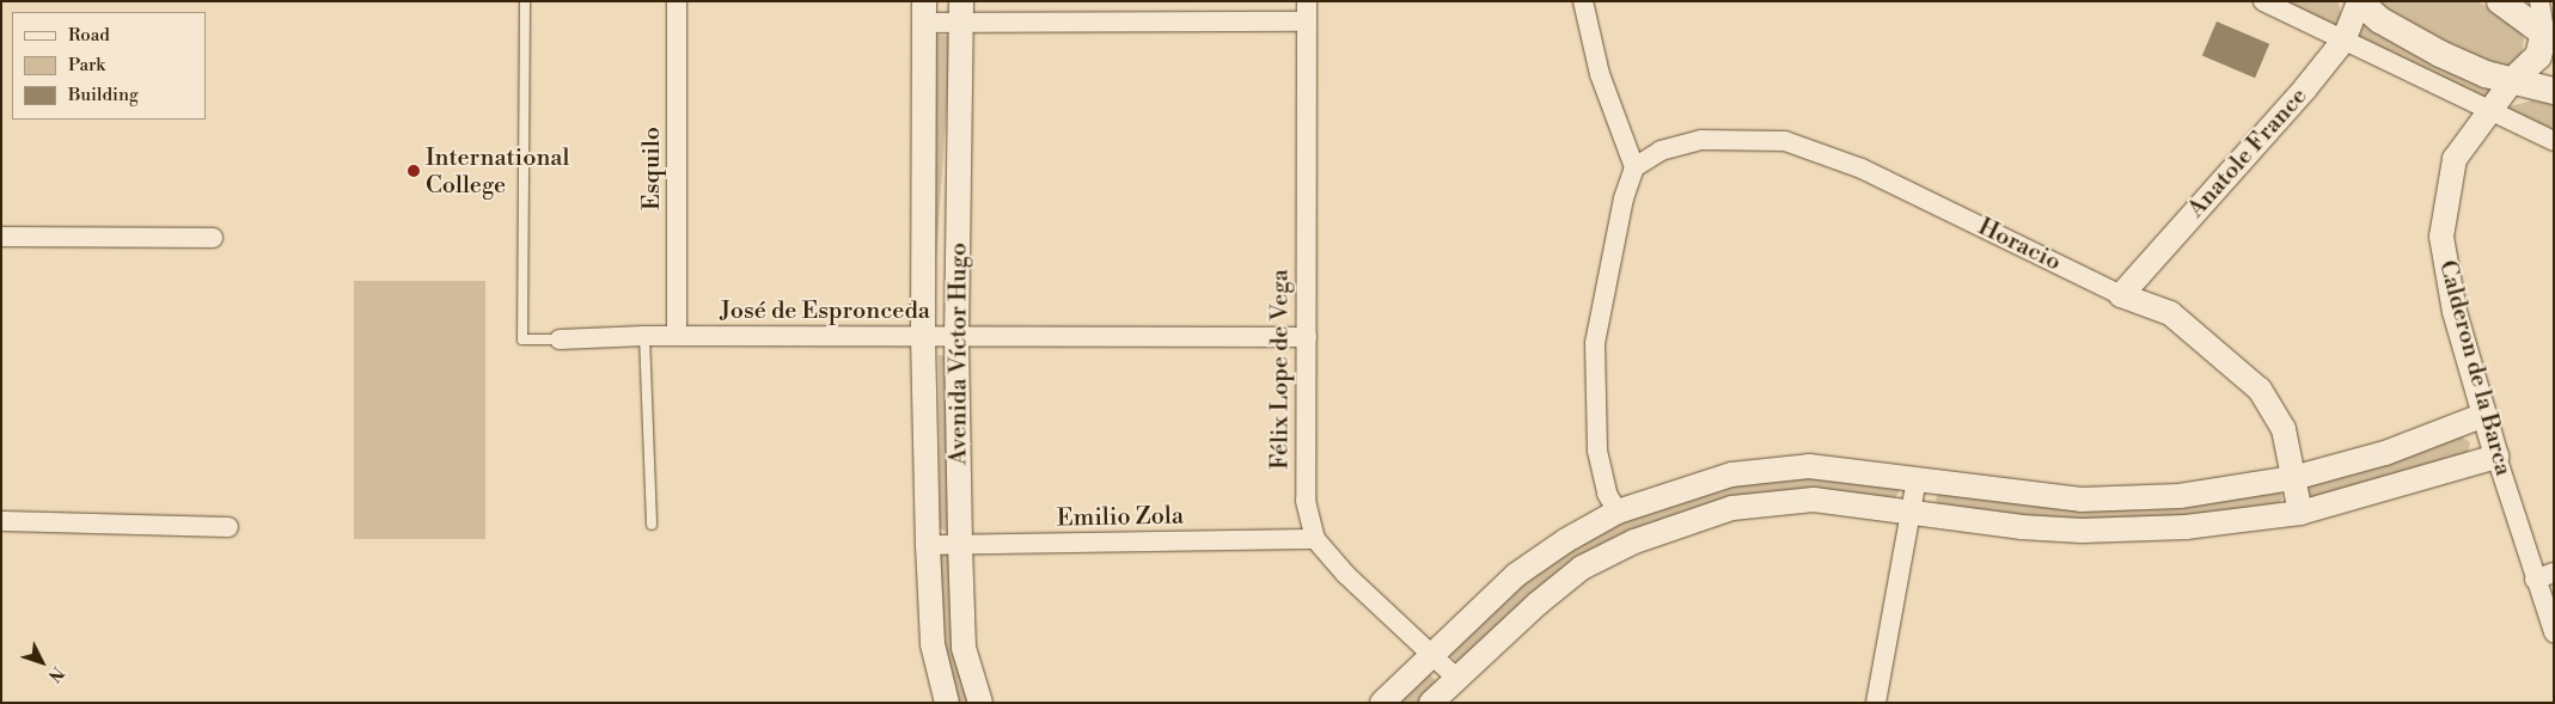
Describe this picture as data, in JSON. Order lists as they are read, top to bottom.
{
  "streets": {
    "street": [
      "Anatole France",
      "Esquilo",
      "Horacio",
      "José de Espronceda",
      "Avenida Víctor Hugo",
      "Calderon de la Barca",
      "Félix Lope de Vega",
      "Emilio Zola"
    ]
  },
  "crossings": [
    ["Anatole France", "Horacio"],
    ["Esquilo", "José de Espronceda"],
    ["José de Espronceda", "Avenida Víctor Hugo"],
    ["José de Espronceda", "Félix Lope de Vega"],
    ["Avenida Víctor Hugo", "Emilio Zola"],
    ["Félix Lope de Vega", "Emilio Zola"]
  ],
  "places": ["International College"],
  "legend": ["Road", "Park", "Building"],
  "north": "bottom right"
}
